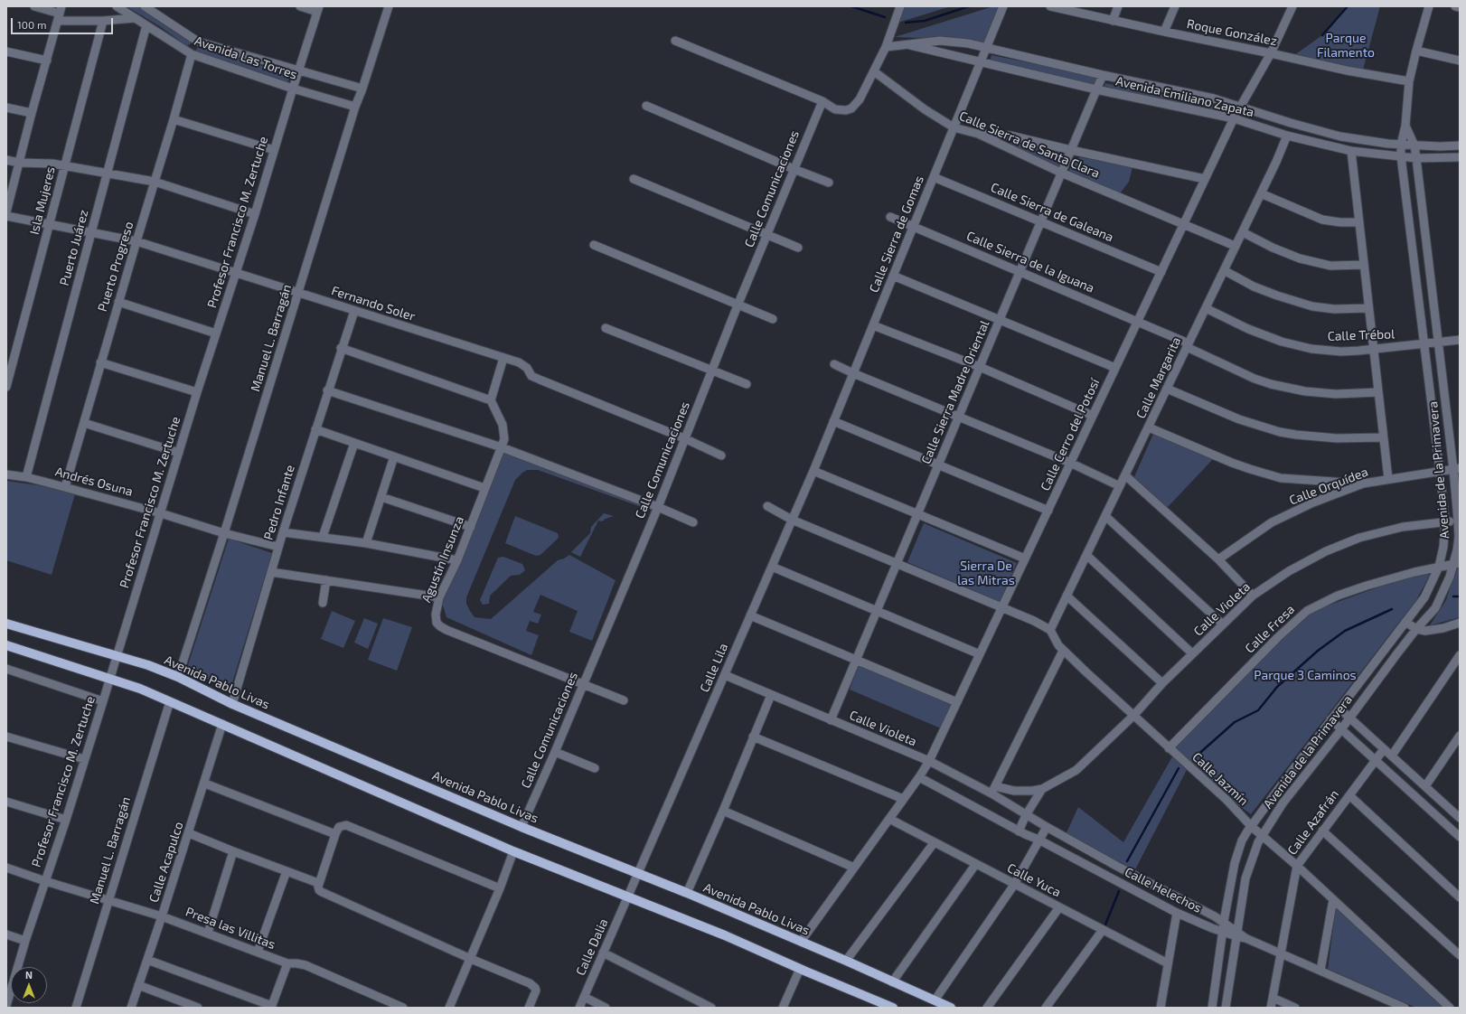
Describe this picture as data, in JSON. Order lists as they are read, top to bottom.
{
  "streets": {
    "main road": ["Avenida Pablo Livas"],
    "street": [
      "Roque González",
      "Avenida Las Torres",
      "Avenida Emiliano Zapata",
      "Calle Sierra de Santa Clara",
      "Calle Comunicaciones",
      "Isla Mujeres",
      "Calle Sierra de Galeana",
      "Profesor Francisco M. Zertuche",
      "Calle Sierra de Gomas",
      "Puerto Juárez",
      "Calle Sierra de la Iguana",
      "Puerto Progreso",
      "Fernando Soler",
      "Calle Trébol",
      "Manuel L. Barragán",
      "Calle Margarita",
      "Calle Sierra Madre Oriental",
      "Calle Cerro del Potosí",
      "Avenida de la Primavera",
      "Andrés Osuna",
      "Calle Orquídea",
      "Pedro Infante",
      "Agustín Insunza",
      "Calle Violeta",
      "Calle Fresa",
      "Calle Lila",
      "Calle Jazmín",
      "Calle Azafrán",
      "Calle Acapulco",
      "Calle Yuca",
      "Calle Helechos",
      "Presa las Villitas",
      "Calle Dalia"
    ]
  },
  "crossings": [
    ["Roque González", "Calle Cerro del Potosí"],
    ["Roque González", "Avenida de la Primavera"],
    ["Avenida Las Torres", "Profesor Francisco M. Zertuche"],
    ["Avenida Las Torres", "Puerto Juárez"],
    ["Avenida Las Torres", "Puerto Progreso"],
    ["Avenida Las Torres", "Manuel L. Barragán"],
    ["Avenida Emiliano Zapata", "Calle Sierra de Gomas"],
    ["Avenida Emiliano Zapata", "Calle Margarita"],
    ["Avenida Emiliano Zapata", "Calle Sierra Madre Oriental"],
    ["Avenida Emiliano Zapata", "Calle Cerro del Potosí"],
    ["Avenida Emiliano Zapata", "Avenida de la Primavera"],
    ["Calle Sierra de Santa Clara", "Calle Sierra de Gomas"],
    ["Calle Sierra de Santa Clara", "Calle Margarita"],
    ["Calle Sierra de Santa Clara", "Calle Sierra Madre Oriental"],
    ["Calle Sierra de Santa Clara", "Calle Cerro del Potosí"],
    ["Calle Comunicaciones", "Fernando Soler"],
    ["Calle Comunicaciones", "Agustín Insunza"],
    ["Calle Comunicaciones", "Avenida Pablo Livas"],
    ["Isla Mujeres", "Fernando Soler"],
    ["Calle Sierra de Galeana", "Calle Sierra de Gomas"],
    ["Calle Sierra de Galeana", "Calle Sierra Madre Oriental"],
    ["Calle Sierra de Galeana", "Calle Cerro del Potosí"],
    ["Profesor Francisco M. Zertuche", "Fernando Soler"],
    ["Profesor Francisco M. Zertuche", "Andrés Osuna"],
    ["Profesor Francisco M. Zertuche", "Avenida Pablo Livas"],
    ["Profesor Francisco M. Zertuche", "Presa las Villitas"],
    ["Calle Sierra de Gomas", "Calle Sierra de la Iguana"],
    ["Calle Sierra de Gomas", "Calle Lila"],
    ["Puerto Juárez", "Fernando Soler"],
    ["Puerto Juárez", "Andrés Osuna"],
    ["Calle Sierra de la Iguana", "Calle Margarita"],
    ["Calle Sierra de la Iguana", "Calle Sierra Madre Oriental"],
    ["Calle Sierra de la Iguana", "Calle Cerro del Potosí"],
    ["Puerto Progreso", "Fernando Soler"],
    ["Puerto Progreso", "Andrés Osuna"],
    ["Fernando Soler", "Manuel L. Barragán"],
    ["Fernando Soler", "Pedro Infante"],
    ["Calle Trébol", "Calle Margarita"],
    ["Calle Trébol", "Avenida de la Primavera"],
    ["Manuel L. Barragán", "Andrés Osuna"],
    ["Manuel L. Barragán", "Avenida Pablo Livas"],
    ["Manuel L. Barragán", "Presa las Villitas"],
    ["Calle Margarita", "Calle Jazmín"],
    ["Calle Sierra Madre Oriental", "Calle Violeta"],
    ["Calle Cerro del Potosí", "Calle Violeta"],
    ["Calle Cerro del Potosí", "Avenida Pablo Livas"],
    ["Calle Cerro del Potosí", "Calle Yuca"],
    ["Calle Cerro del Potosí", "Calle Helechos"],
    ["Avenida de la Primavera", "Calle Orquídea"],
    ["Avenida de la Primavera", "Calle Violeta"],
    ["Avenida de la Primavera", "Calle Fresa"],
    ["Avenida de la Primavera", "Calle Jazmín"],
    ["Avenida de la Primavera", "Calle Helechos"],
    ["Andrés Osuna", "Pedro Infante"],
    ["Pedro Infante", "Avenida Pablo Livas"],
    ["Calle Violeta", "Calle Lila"],
    ["Calle Violeta", "Calle Jazmín"],
    ["Calle Violeta", "Calle Helechos"],
    ["Calle Fresa", "Calle Jazmín"],
    ["Calle Lila", "Avenida Pablo Livas"],
    ["Calle Lila", "Calle Dalia"],
    ["Calle Jazmín", "Calle Azafrán"],
    ["Calle Azafrán", "Calle Helechos"],
    ["Calle Acapulco", "Presa las Villitas"]
  ],
  "parks": ["Parque Filamento", "Sierra De las Mitras", "Parque 3 Caminos"],
  "scale_bar": "100 m",
  "north": "top"
}
